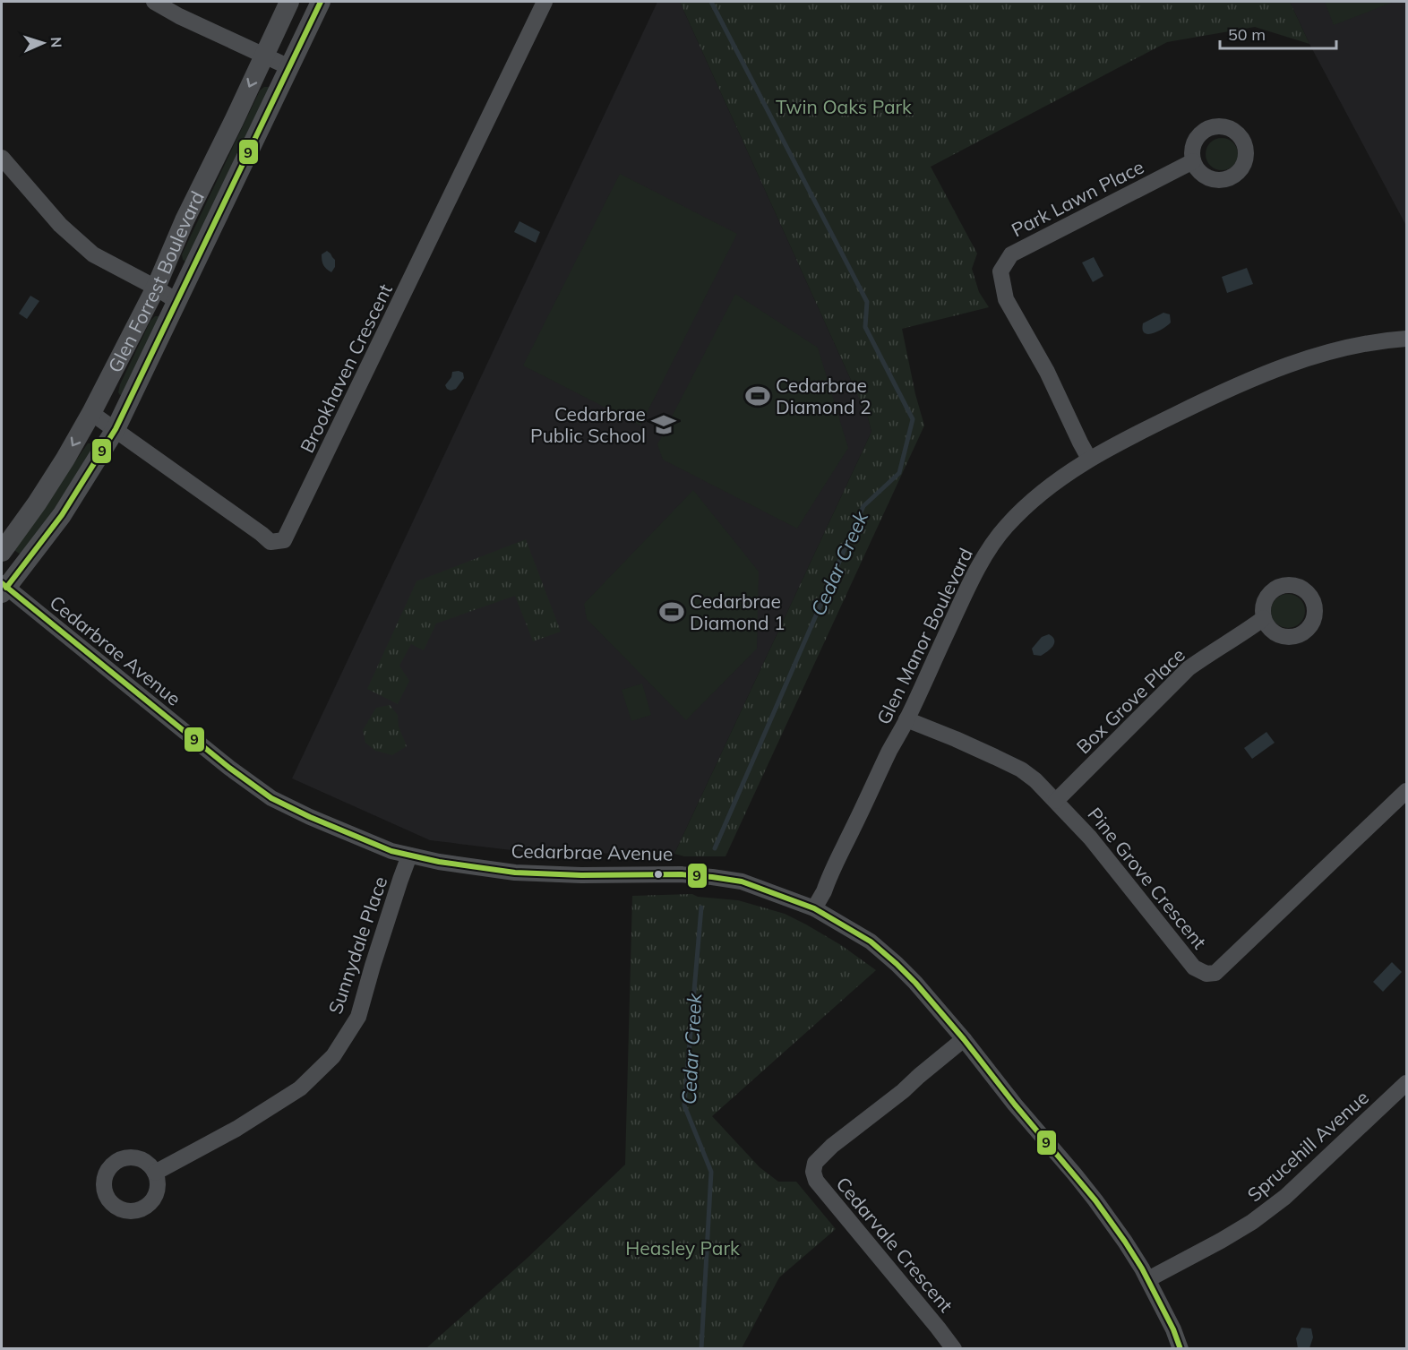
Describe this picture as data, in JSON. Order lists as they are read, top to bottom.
{
  "streets": {
    "street": [
      "Park Lawn Place",
      "Glen Forrest Boulevard",
      "Brookhaven Crescent",
      "Glen Manor Boulevard",
      "Cedarbrae Avenue",
      "Box Grove Place",
      "Pine Grove Crescent",
      "Sunnydale Place",
      "Sprucehill Avenue",
      "Cedarvale Crescent"
    ]
  },
  "crossings": [
    ["Park Lawn Place", "Glen Manor Boulevard"],
    ["Glen Forrest Boulevard", "Brookhaven Crescent"],
    ["Glen Forrest Boulevard", "Cedarbrae Avenue"],
    ["Glen Manor Boulevard", "Cedarbrae Avenue"],
    ["Glen Manor Boulevard", "Pine Grove Crescent"],
    ["Cedarbrae Avenue", "Sunnydale Place"],
    ["Cedarbrae Avenue", "Sprucehill Avenue"],
    ["Cedarbrae Avenue", "Cedarvale Crescent"],
    ["Box Grove Place", "Pine Grove Crescent"]
  ],
  "water": ["Cedar Creek"],
  "parks": ["Twin Oaks Park", "Heasley Park"],
  "places": {
    "sports": ["Cedarbrae Diamond 2", "Cedarbrae Diamond 1"],
    "school or university": ["Cedarbrae Public School"]
  },
  "lines": ["transit line 9"],
  "scale_bar": "50 m",
  "north": "right"
}
